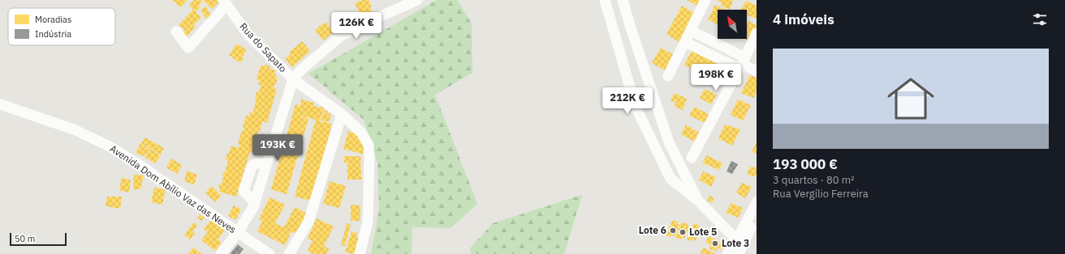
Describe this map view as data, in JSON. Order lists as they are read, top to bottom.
{
  "streets": {
    "street": ["Rua do Sapato", "Avenida Dom Abílio Vaz das Neves"]
  },
  "places": ["Lote 6", "Lote 5", "Lote 3"],
  "legend": ["Moradias", "Indústria"],
  "scale_bar": "50 m",
  "north": "top left",
  "page": {
    "heading": "4 imóveis",
    "price": [
      "126K €",
      "198K €",
      "212K €",
      "193K €"
    ],
    "list": [
      {
        "name": "193 000 €",
        "note": "3 quartos · 80 m² · Rua Vergílio Ferreira"
      }
    ],
    "scale": "50 m"
  }
}
